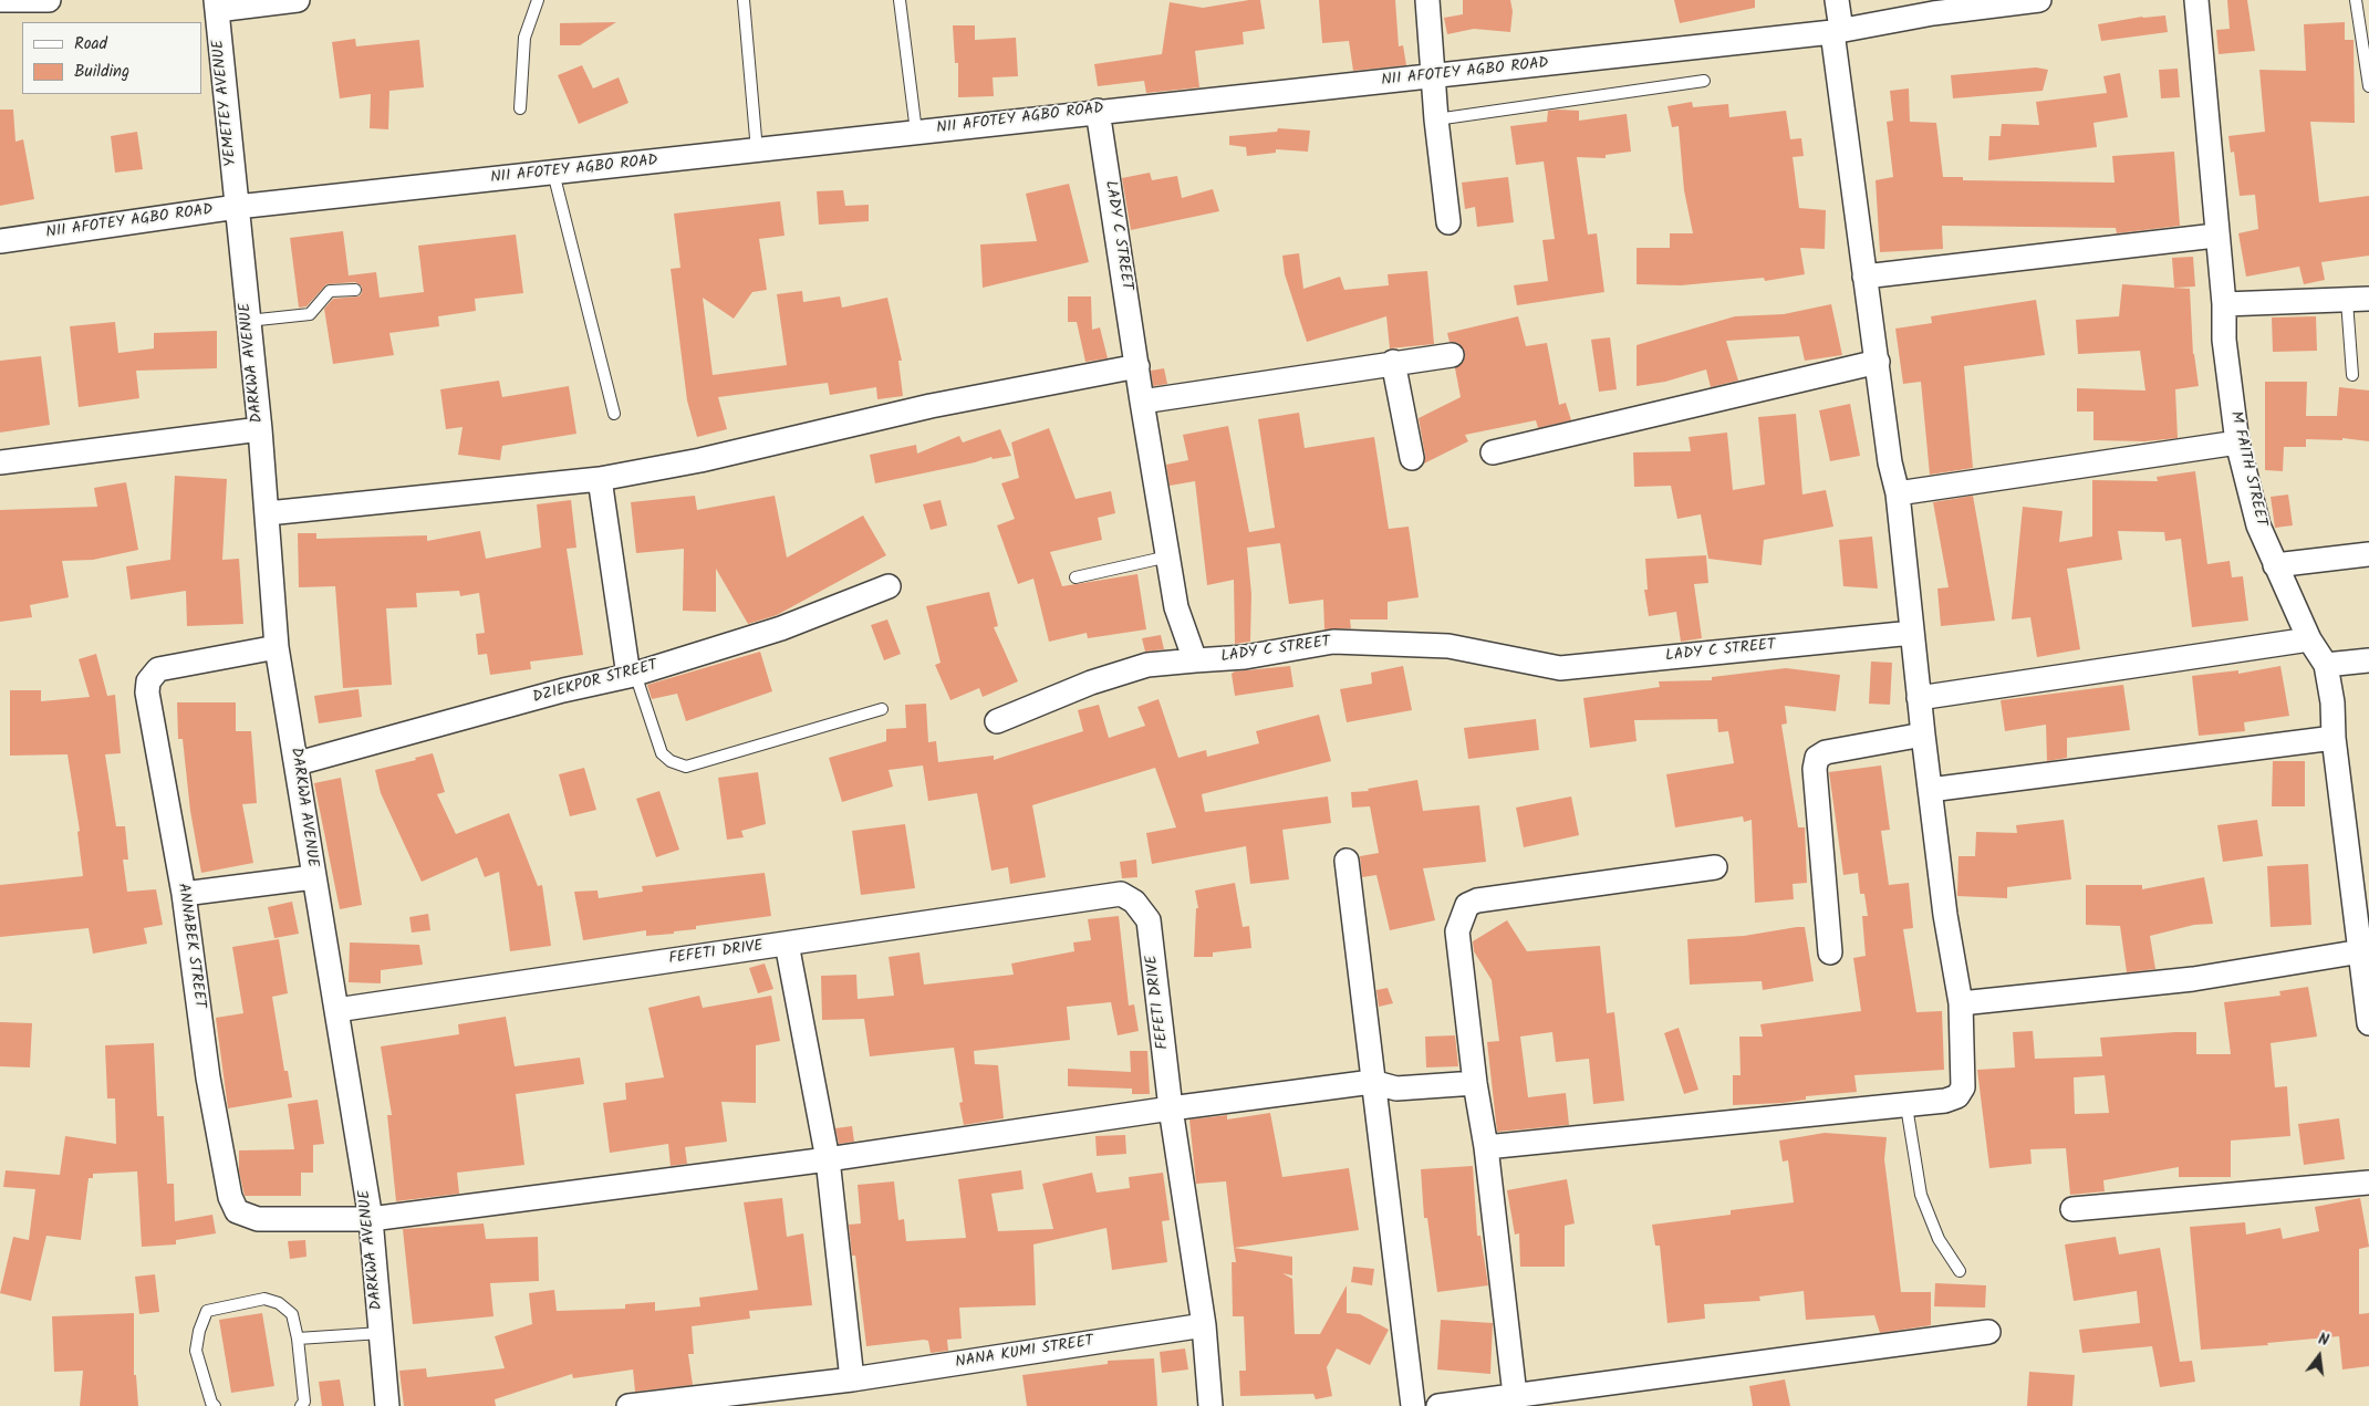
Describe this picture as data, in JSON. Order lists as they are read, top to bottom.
{
  "streets": {
    "street": [
      "NII AFOTEY AGBO ROAD",
      "YEMETEY AVENUE",
      "LADY C STREET",
      "DARKWA AVENUE",
      "M FAITH STREET",
      "DZIEKPOR STREET",
      "ANNABEK STREET",
      "FEFETI DRIVE",
      "NANA KUMI STREET"
    ]
  },
  "crossings": [
    ["NII AFOTEY AGBO ROAD", "YEMETEY AVENUE"],
    ["NII AFOTEY AGBO ROAD", "LADY C STREET"],
    ["NII AFOTEY AGBO ROAD", "DARKWA AVENUE"],
    ["YEMETEY AVENUE", "DARKWA AVENUE"],
    ["DARKWA AVENUE", "DZIEKPOR STREET"],
    ["DARKWA AVENUE", "ANNABEK STREET"],
    ["DARKWA AVENUE", "FEFETI DRIVE"]
  ],
  "legend": ["Road", "Building"],
  "north": "top"
}
